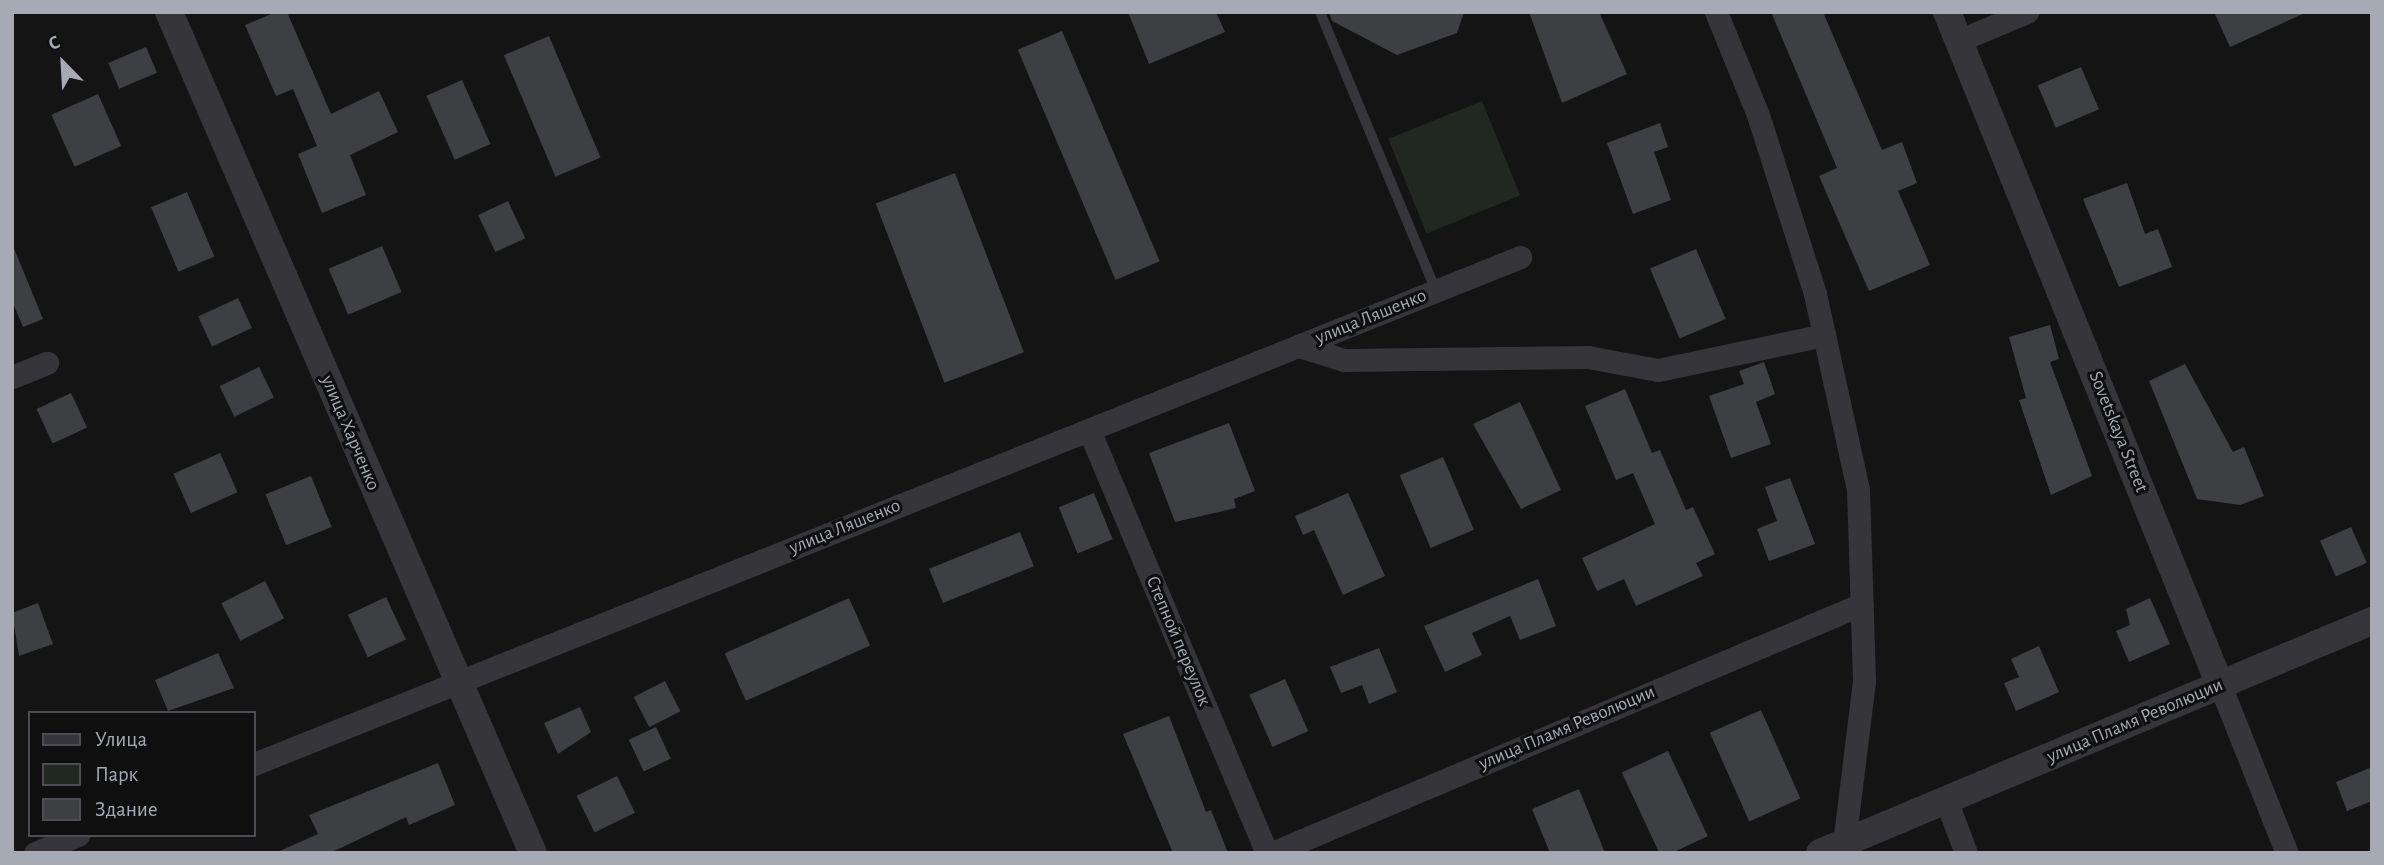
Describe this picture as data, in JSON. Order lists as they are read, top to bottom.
{
  "streets": {
    "street": [
      "улица Ляшенко",
      "Sovetskaya Street",
      "улица Харченко",
      "Степной переулок",
      "улица Пламя Революции"
    ]
  },
  "crossings": [
    ["улица Ляшенко", "улица Харченко"],
    ["улица Ляшенко", "Степной переулок"],
    ["Sovetskaya Street", "улица Пламя Революции"]
  ],
  "legend": ["Улица", "Парк", "Здание"],
  "north": "top left"
}
